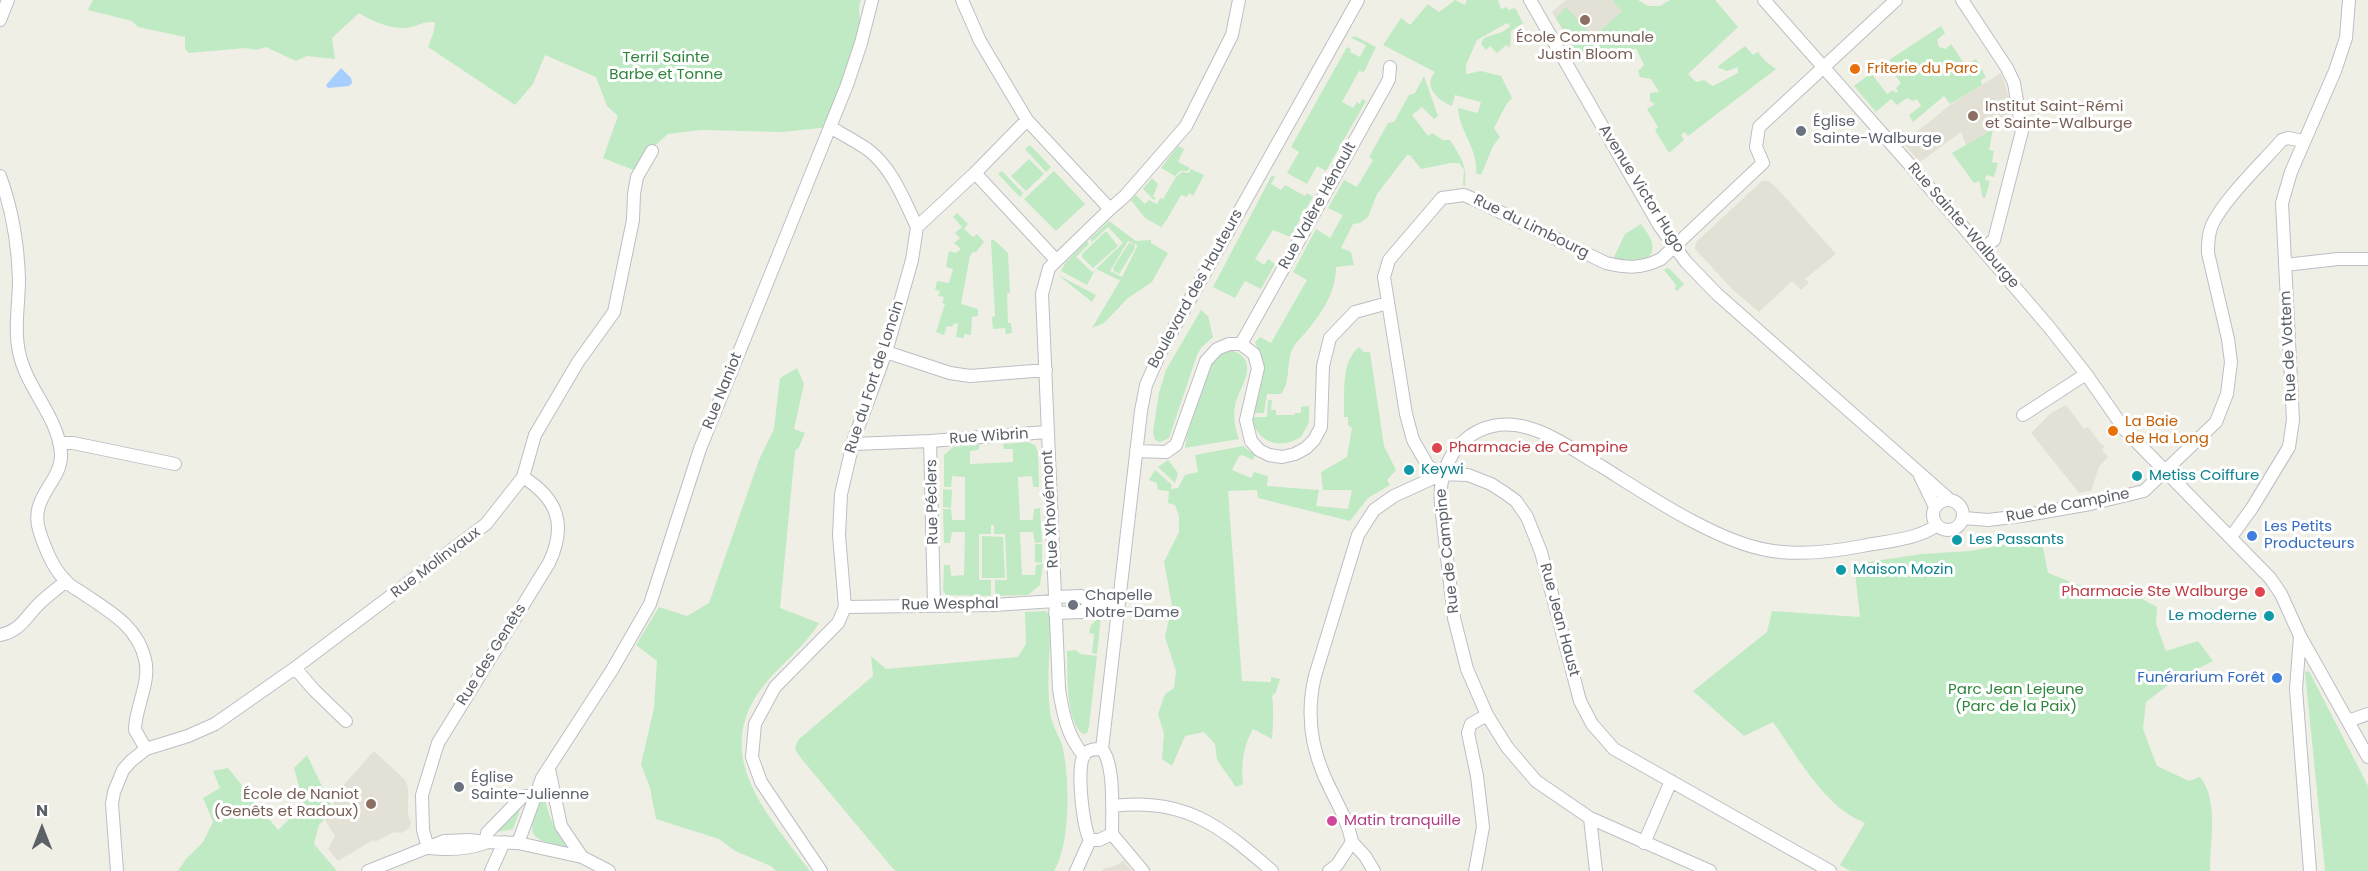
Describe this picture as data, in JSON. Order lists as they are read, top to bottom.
{
  "streets": {
    "street": [
      "Avenue Victor Hugo",
      "Rue Valère Hénault",
      "Rue Sainte-Walburge",
      "Rue du Limbourg",
      "Boulevard des Hauteurs",
      "Rue de Vottem",
      "Rue du Fort de Loncin",
      "Rue Naniot",
      "Rue Wibrin",
      "Rue Péclers",
      "Rue de Campine",
      "Rue Xhovémont",
      "Rue Molinvaux",
      "Rue Wesphal",
      "Rue Jean Haust",
      "Rue des Genêts"
    ]
  },
  "crossings": [
    ["Avenue Victor Hugo", "Rue du Limbourg"],
    ["Avenue Victor Hugo", "Rue de Campine"],
    ["Rue Sainte-Walburge", "Rue du Limbourg"],
    ["Rue Sainte-Walburge", "Rue de Vottem"],
    ["Rue Sainte-Walburge", "Rue de Campine"],
    ["Rue du Limbourg", "Rue de Campine"],
    ["Rue du Limbourg", "Rue Jean Haust"],
    ["Rue de Vottem", "Rue de Campine"],
    ["Rue du Fort de Loncin", "Rue Péclers"],
    ["Rue du Fort de Loncin", "Rue Wesphal"],
    ["Rue Wibrin", "Rue Péclers"],
    ["Rue Wibrin", "Rue Xhovémont"],
    ["Rue Péclers", "Rue Wesphal"],
    ["Rue de Campine", "Rue Jean Haust"],
    ["Rue Xhovémont", "Rue Wesphal"],
    ["Rue Molinvaux", "Rue des Genêts"]
  ],
  "parks": ["Terril Sainte Barbe et Tonne", "Parc Jean Lejeune (Parc de la Paix)"],
  "places": [
    "École Communale Justin Bloom",
    "Friterie du Parc",
    "Institut Saint-Rémi et Sainte-Walburge",
    "Église Sainte-Walburge",
    "La Baie de Ha Long",
    "Pharmacie de Campine",
    "Keywi",
    "Metiss Coiffure",
    "Les Petits Producteurs",
    "Les Passants",
    "Maison Mozin",
    "Pharmacie Ste Walburge",
    "Chapelle Notre-Dame",
    "Le moderne",
    "Funérarium Forêt",
    "Église Sainte-Julienne",
    "École de Naniot (Genêts et Radoux)",
    "Matin tranquille"
  ],
  "north": "top"
}
